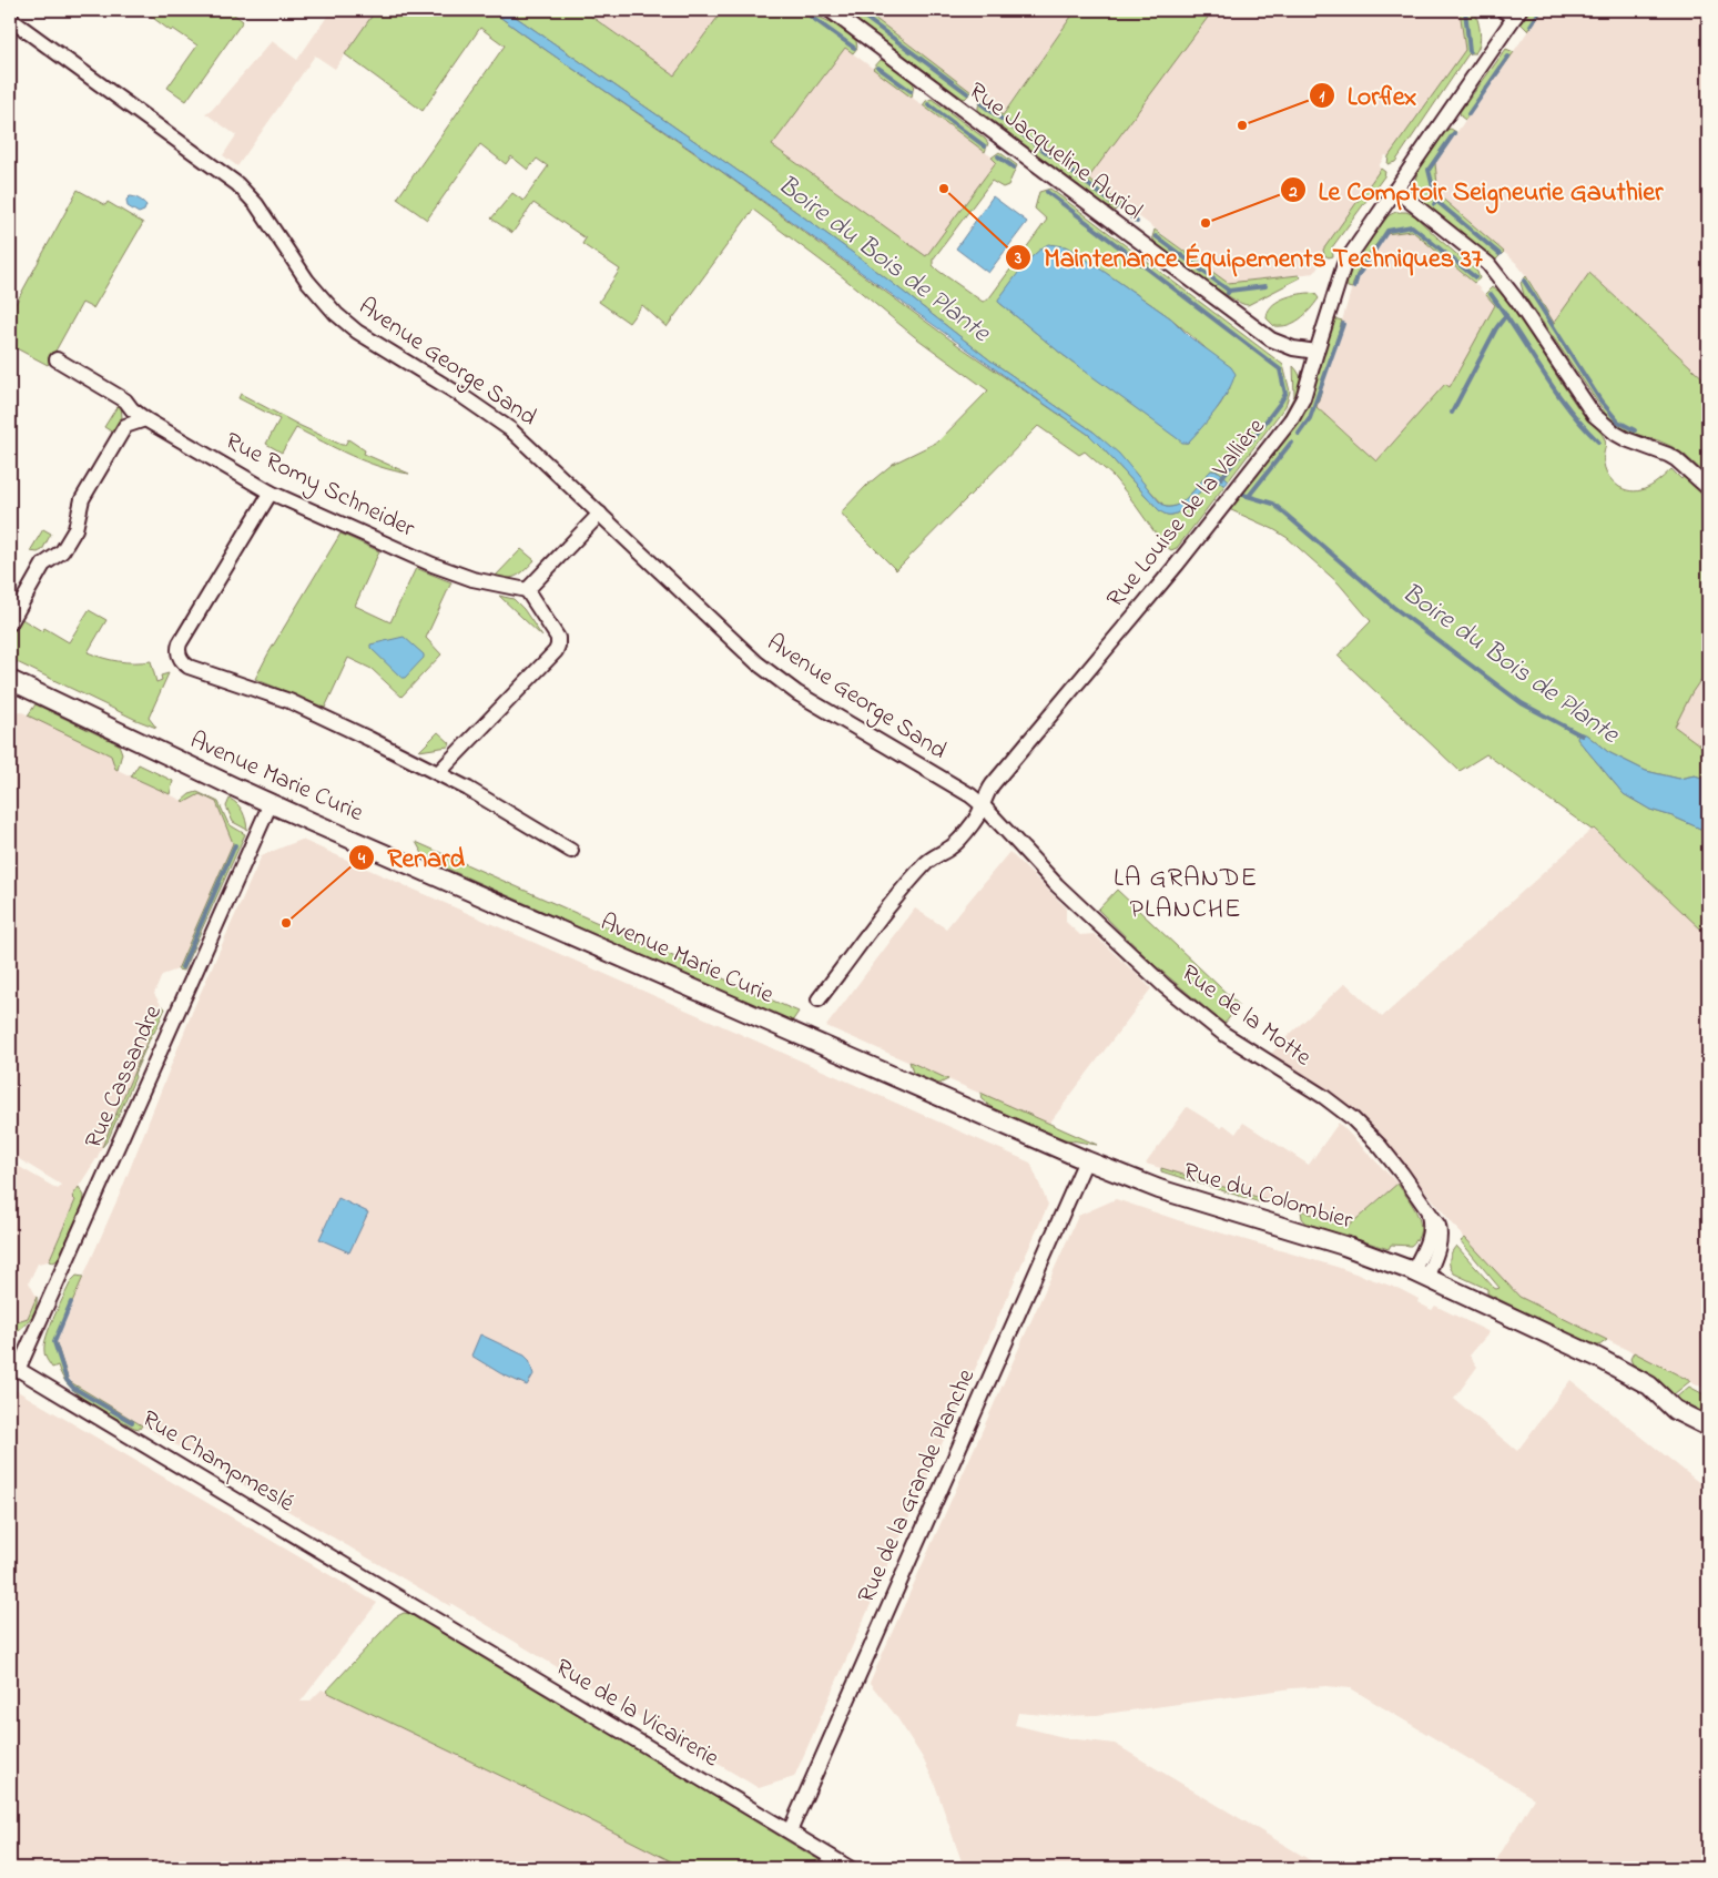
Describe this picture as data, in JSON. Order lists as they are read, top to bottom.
{
  "streets": {
    "main road": ["Avenue Marie Curie", "Rue du Colombier"],
    "street": [
      "Rue Jacqueline Auriol",
      "Avenue George Sand",
      "Rue Romy Schneider",
      "Rue Louise de la Vallière",
      "Rue de la Motte",
      "Rue Cassandre",
      "Rue Champmeslé",
      "Rue de la Grande Planche",
      "Rue de la Vicairerie"
    ]
  },
  "crossings": [
    ["Rue Jacqueline Auriol", "Rue Louise de la Vallière"],
    ["Avenue George Sand", "Rue Louise de la Vallière"],
    ["Avenue George Sand", "Rue de la Motte"],
    ["Rue Louise de la Vallière", "Rue de la Motte"],
    ["Avenue Marie Curie", "Rue Cassandre"],
    ["Avenue Marie Curie", "Rue du Colombier"],
    ["Rue de la Motte", "Rue du Colombier"],
    ["Rue Cassandre", "Rue Champmeslé"],
    ["Rue du Colombier", "Rue de la Grande Planche"],
    ["Rue Champmeslé", "Rue de la Vicairerie"],
    ["Rue de la Grande Planche", "Rue de la Vicairerie"]
  ],
  "districts": ["LA GRANDE PLANCHE"],
  "water": ["Boire du Bois de Plante"],
  "places": [
    "Lorflex",
    "Maintenance Équipements Techniques 37",
    "Le Comptoir Seigneurie Gauthier",
    "Renard"
  ]
}
